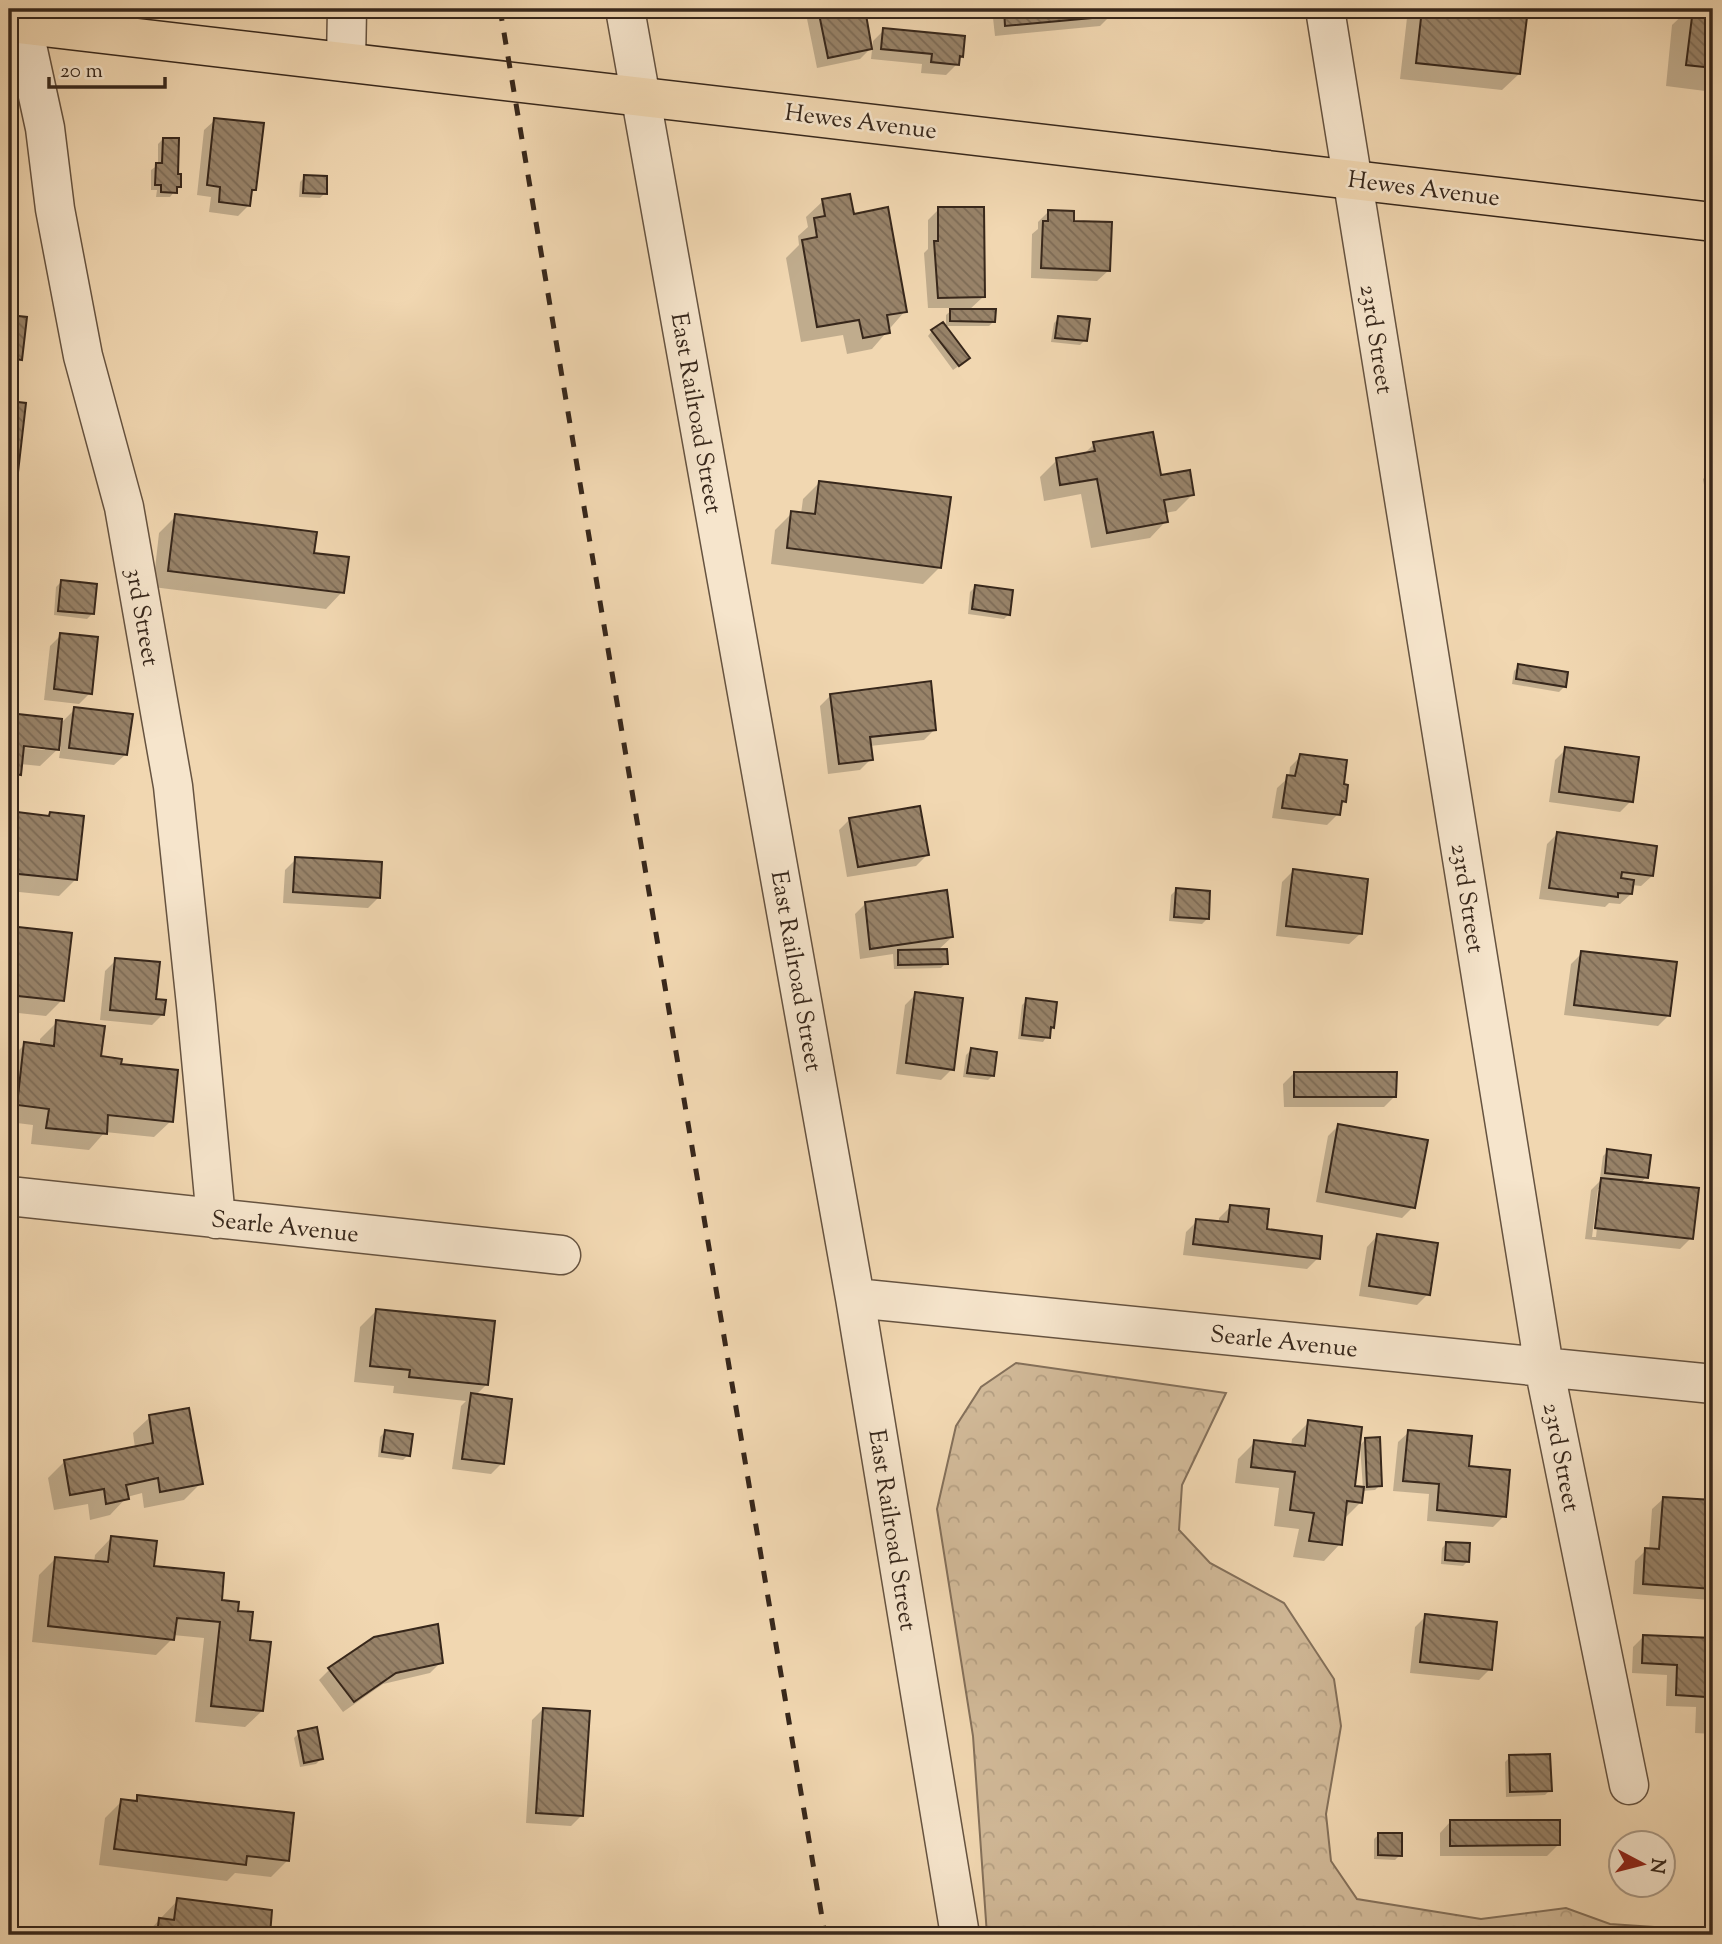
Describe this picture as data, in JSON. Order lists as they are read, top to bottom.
{
  "streets": {
    "main road": ["Hewes Avenue"],
    "street": [
      "23rd Street",
      "East Railroad Street",
      "3rd Street",
      "Searle Avenue"
    ]
  },
  "crossings": [
    ["Hewes Avenue", "23rd Street"],
    ["Hewes Avenue", "East Railroad Street"],
    ["Hewes Avenue", "3rd Street"],
    ["23rd Street", "Searle Avenue"],
    ["East Railroad Street", "Searle Avenue"],
    ["3rd Street", "Searle Avenue"]
  ],
  "scale_bar": "20 m",
  "north": "right"
}
